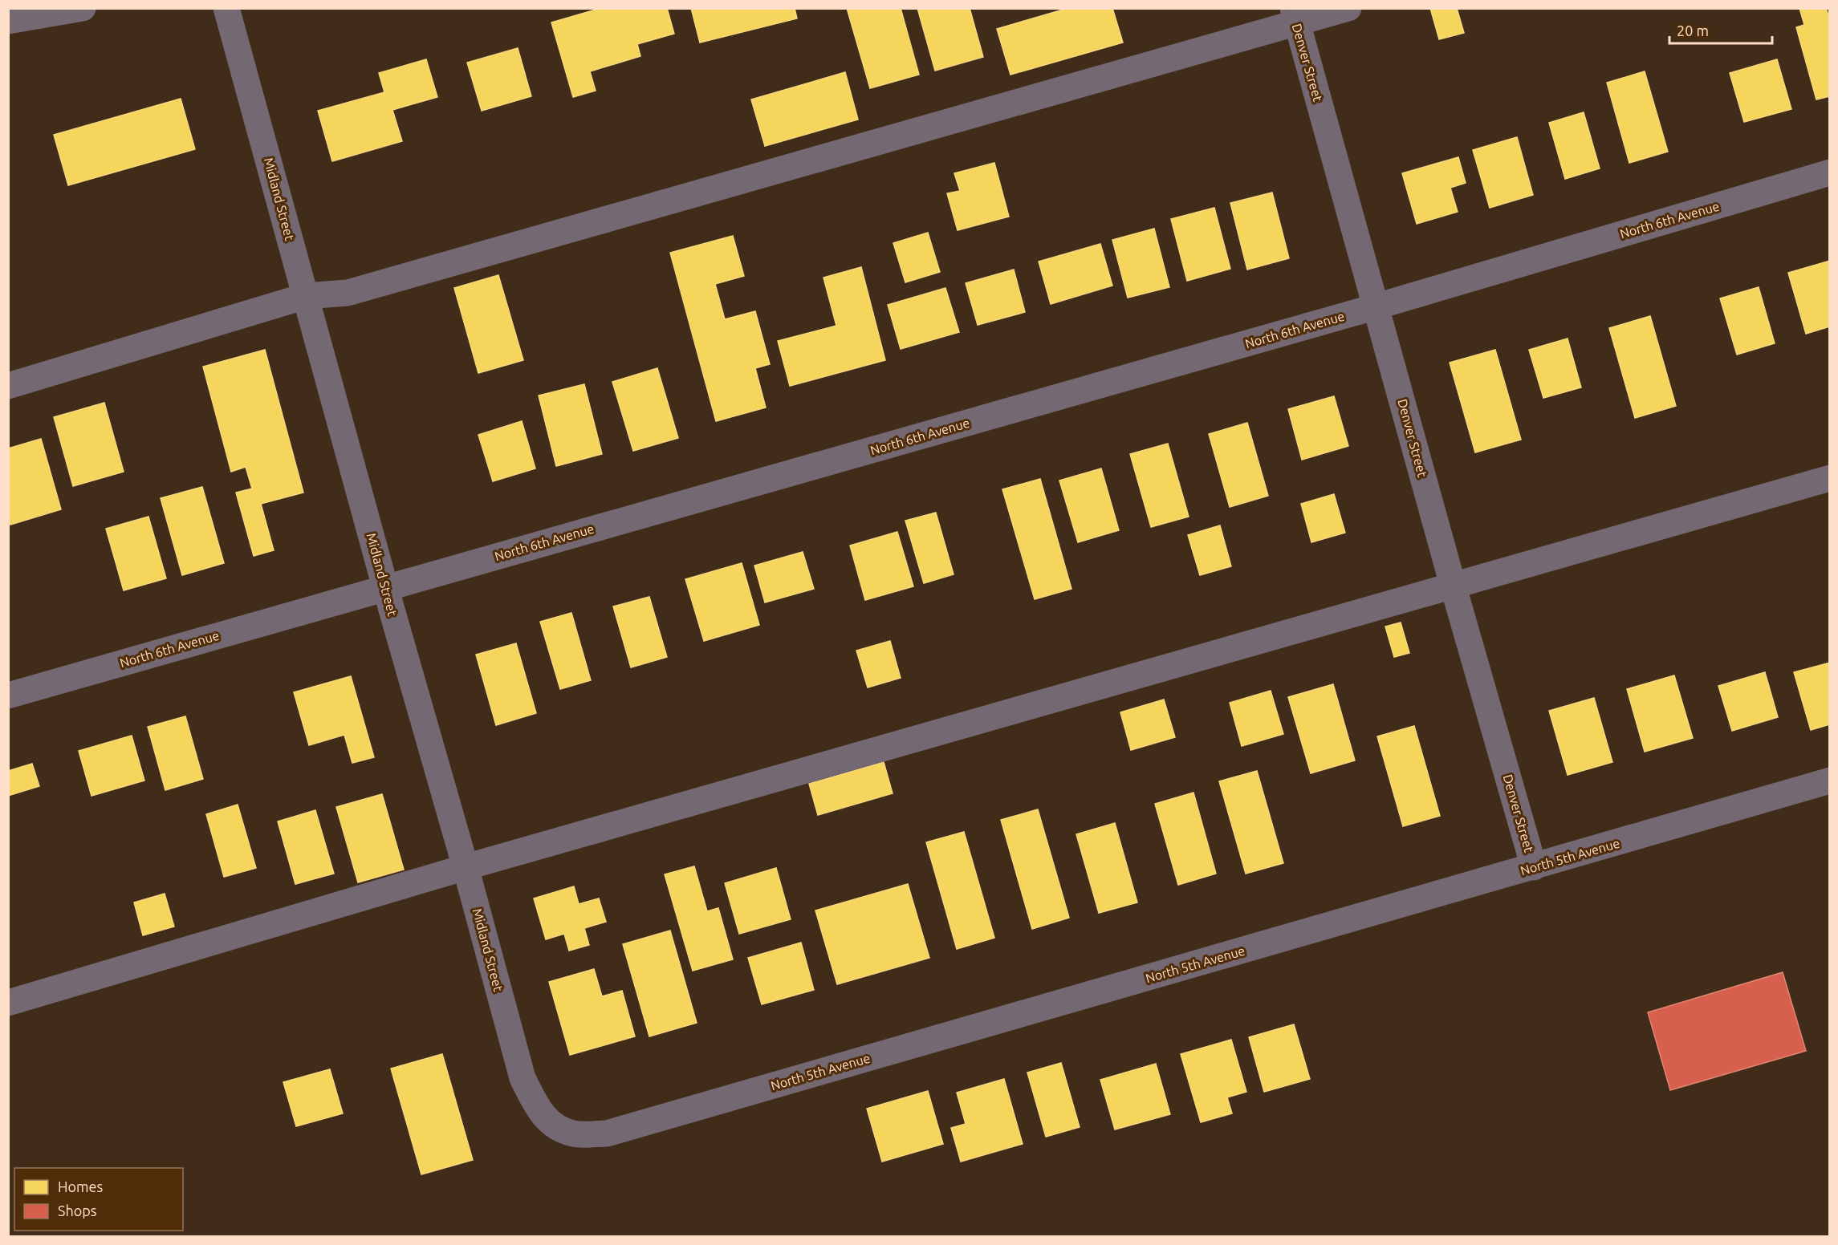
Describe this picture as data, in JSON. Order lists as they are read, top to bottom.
{
  "streets": {
    "street": [
      "Denver Street",
      "Midland Street",
      "North 6th Avenue",
      "North 5th Avenue"
    ]
  },
  "crossings": [
    ["Denver Street", "North 6th Avenue"],
    ["Denver Street", "North 5th Avenue"],
    ["Midland Street", "North 6th Avenue"],
    ["Midland Street", "North 5th Avenue"]
  ],
  "legend": ["Homes", "Shops"],
  "scale_bar": "20 m"
}
